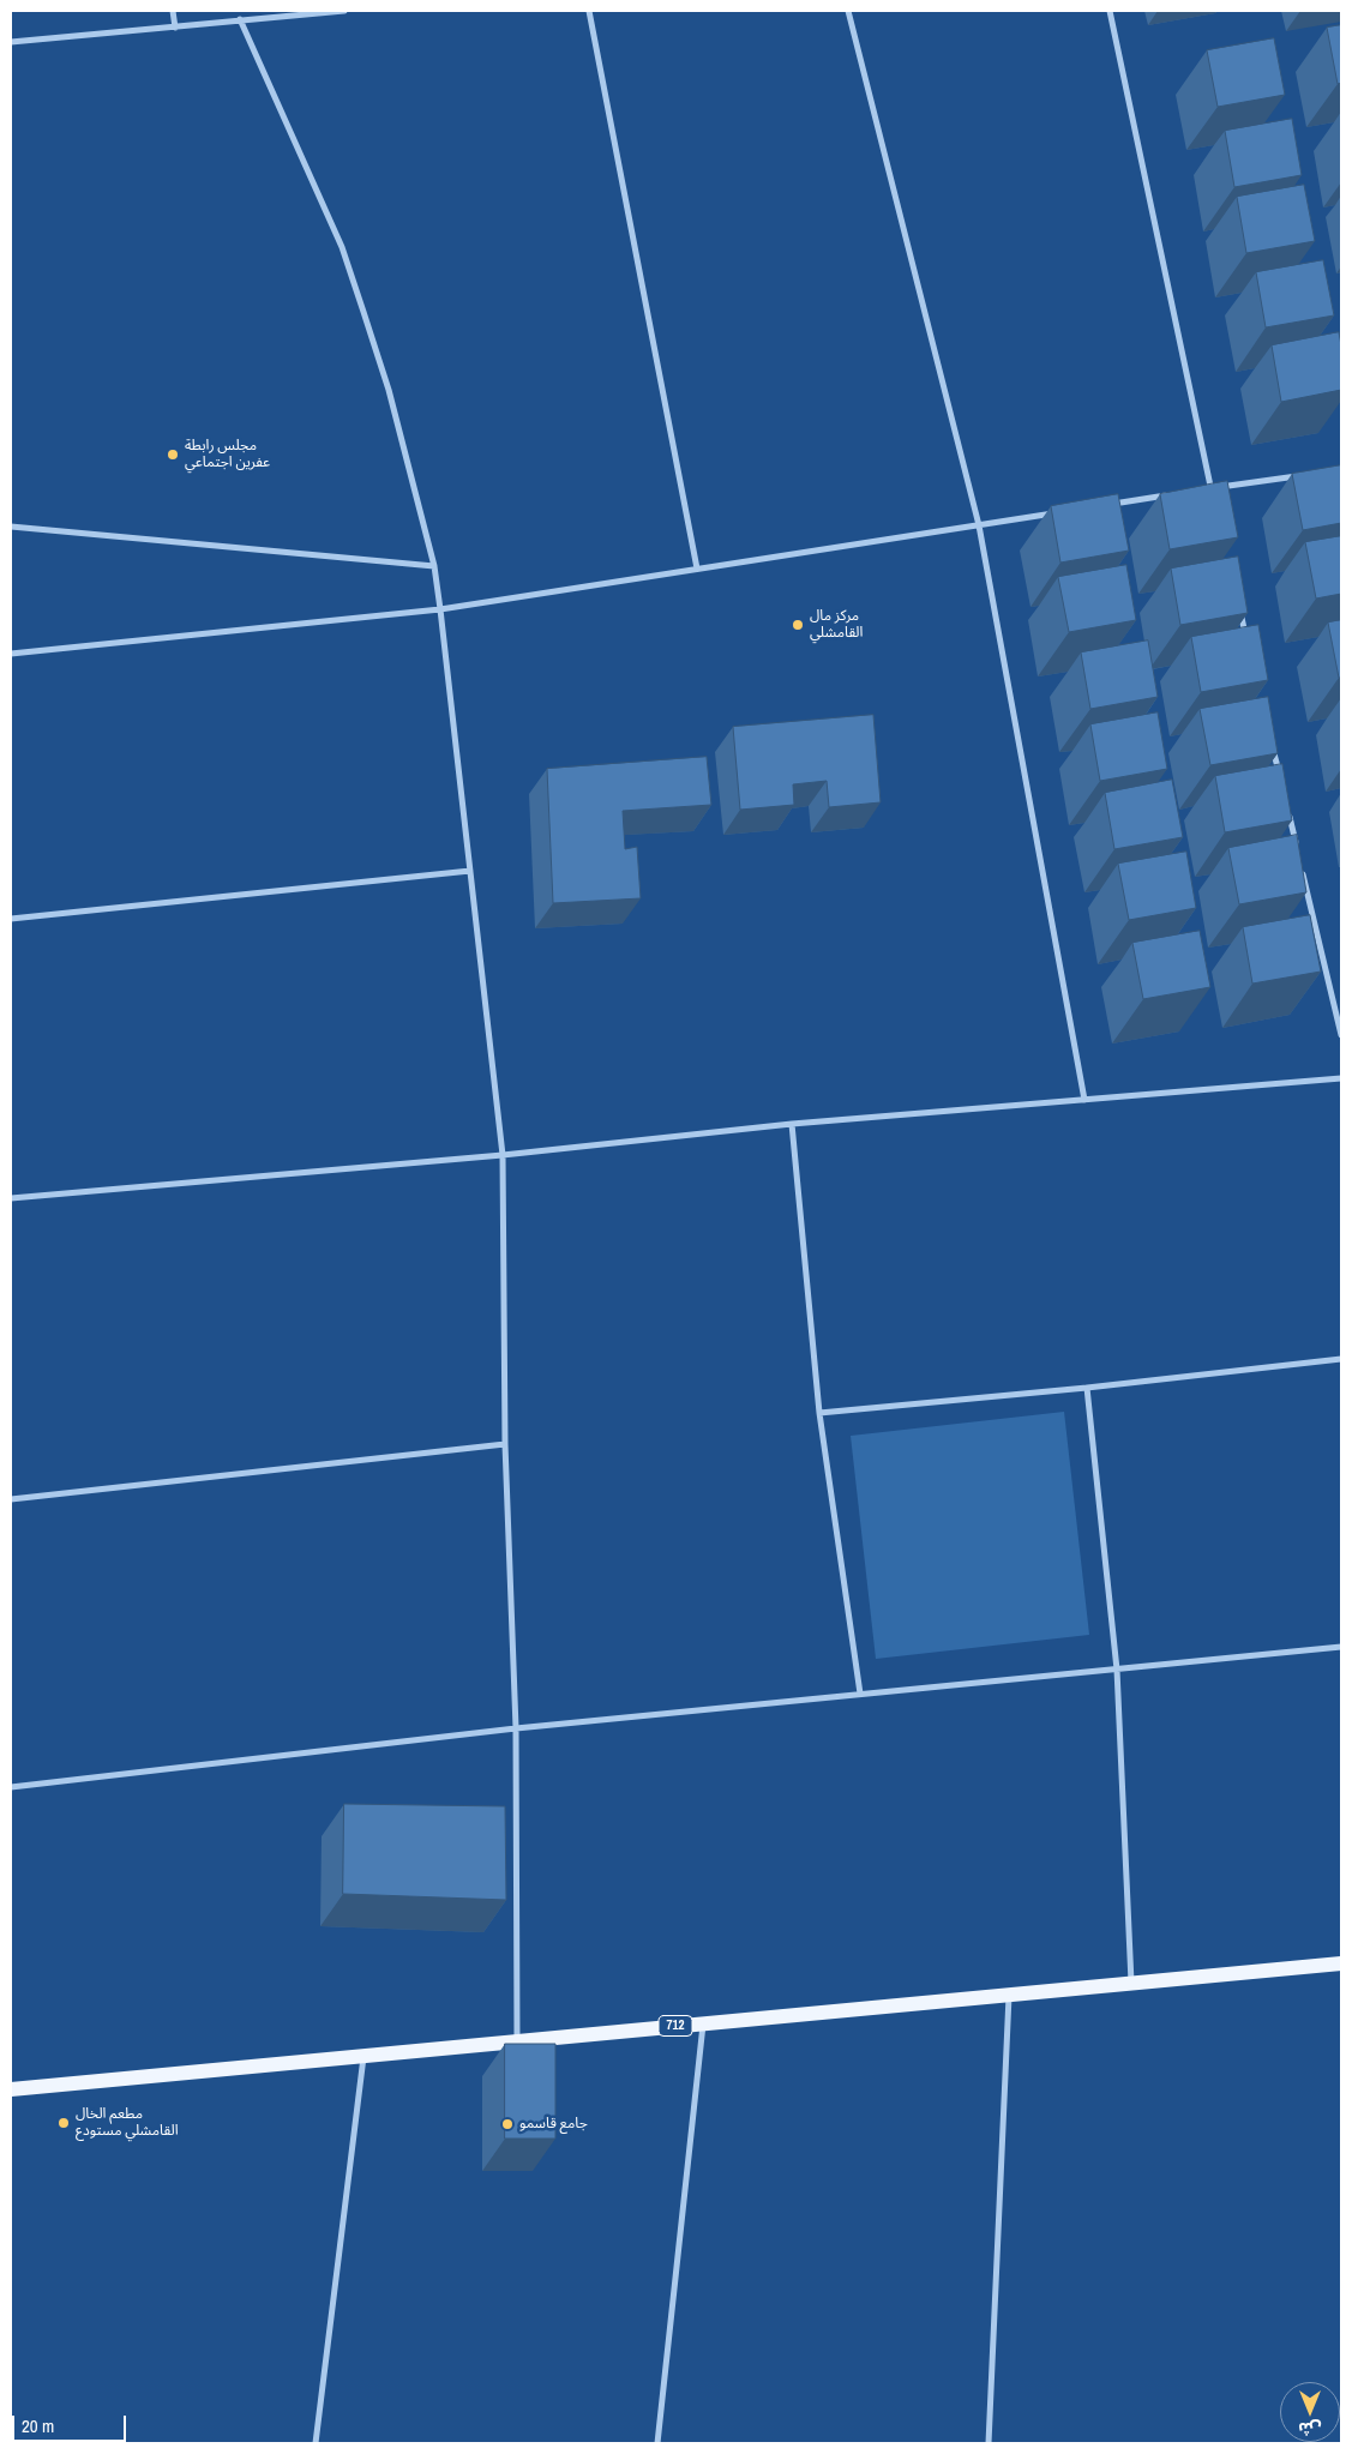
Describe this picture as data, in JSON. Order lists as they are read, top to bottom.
{
  "streets": {
    "main road": ["712"]
  },
  "places": [
    "مجلس رابطة عفرين اجتماعي",
    "مركز مال القامشلي",
    "مطعم الخال القامشلي مستودع",
    "جامع قاسمو"
  ],
  "scale_bar": "20 m",
  "north": "bottom"
}
